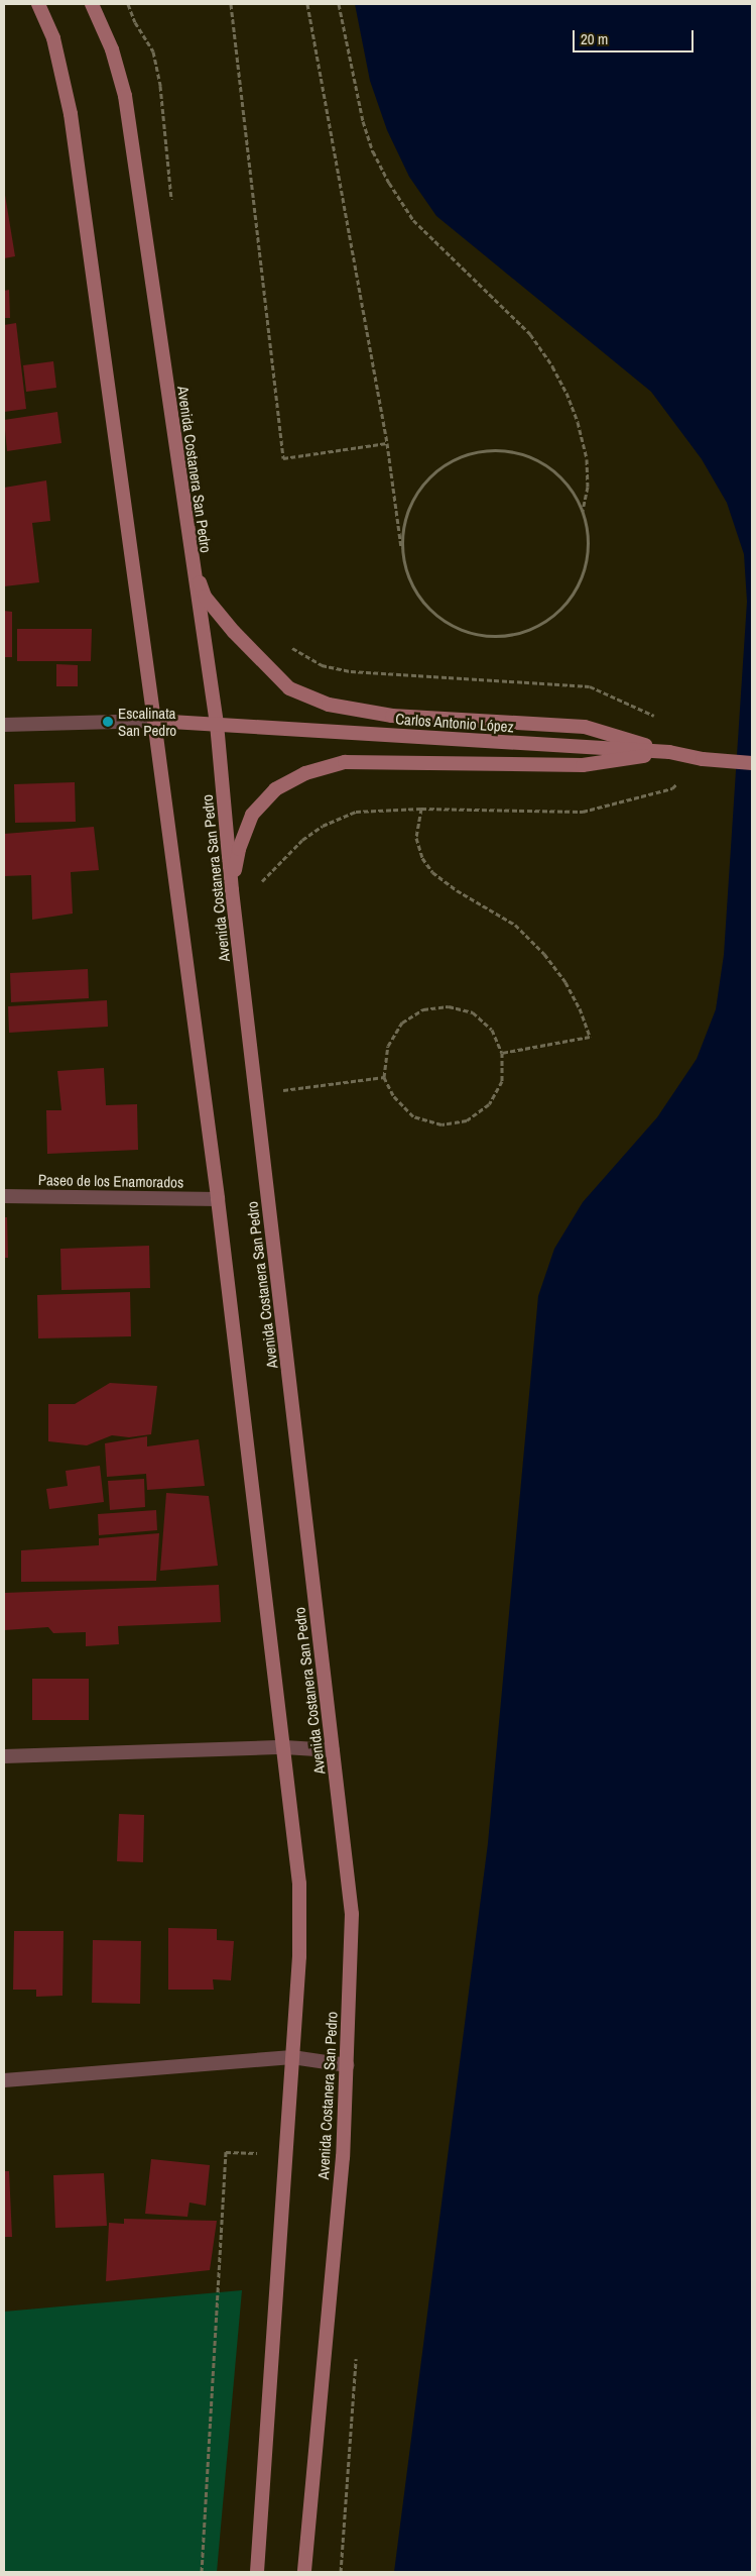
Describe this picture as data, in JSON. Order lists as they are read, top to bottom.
{
  "streets": {
    "main road": ["Avenida Costanera San Pedro", "Carlos Antonio López"],
    "street": ["Paseo de los Enamorados"]
  },
  "crossings": [
    ["Avenida Costanera San Pedro", "Carlos Antonio López"],
    ["Avenida Costanera San Pedro", "Paseo de los Enamorados"]
  ],
  "places": ["Escalinata San Pedro"],
  "scale_bar": "20 m"
}
